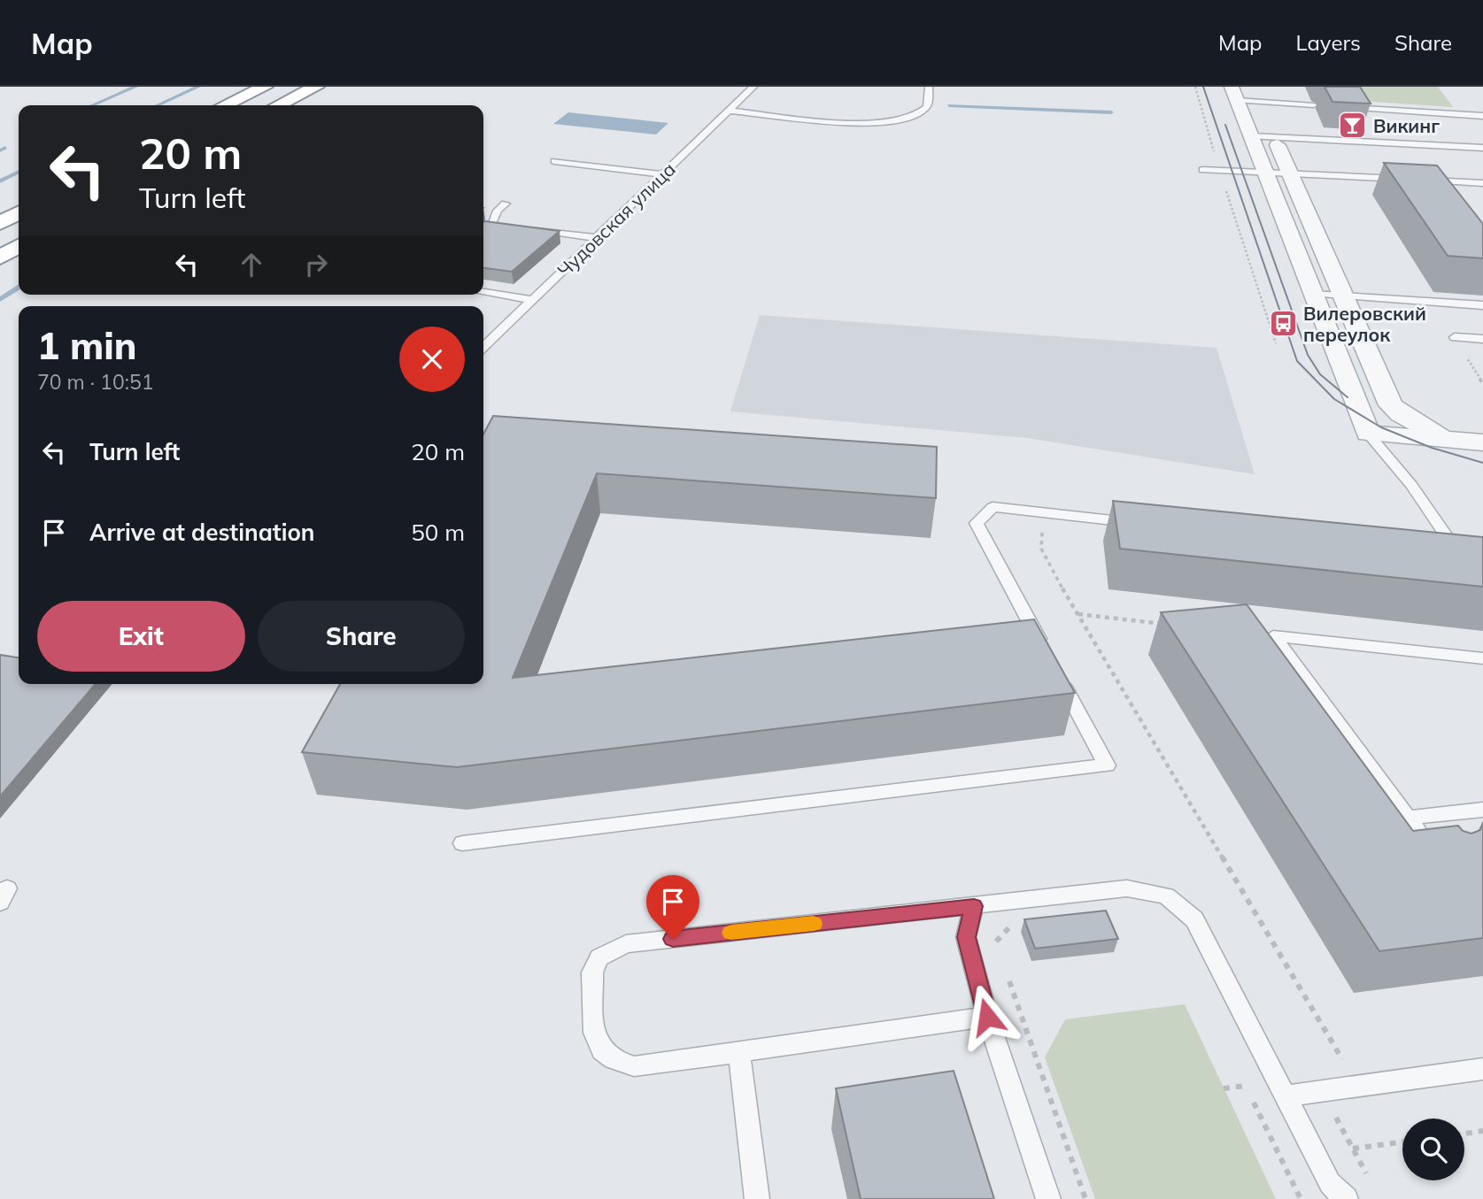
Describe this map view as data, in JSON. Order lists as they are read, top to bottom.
{
  "streets": {
    "lane": ["Чудовская улица"]
  },
  "places": {
    "bar": ["Викинг"],
    "bus stop": ["Вилеровский переулок"]
  },
  "page": {
    "header": "Map",
    "nav": ["Map", "Layers", "Share"],
    "turn": ["20 m", "Turn left"],
    "heading": ["1 min", "70 m · 10:51"],
    "list": [
      {
        "name": "Turn left",
        "value": "20 m"
      },
      {
        "name": "Arrive at destination",
        "value": "50 m"
      }
    ],
    "buttons": ["Exit", "Share"]
  }
}
